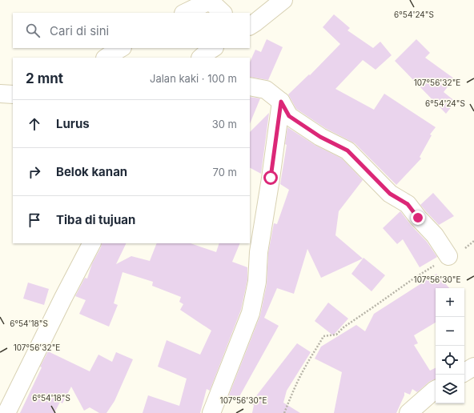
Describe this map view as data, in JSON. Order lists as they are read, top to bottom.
{
  "page": {
    "search": "Cari di sini",
    "heading": ["2 mnt", "Jalan kaki · 100 m"],
    "list": [
      ["Lurus", "30 m"],
      ["Belok kanan", "70 m"],
      "Tiba di tujuan"
    ],
    "map_buttons": ["+", "−"]
  },
  "coordinates": [
    "6°54'24\"S",
    "107°56'32\"E",
    "107°56'30\"E",
    "6°54'18\"S"
  ]
}
